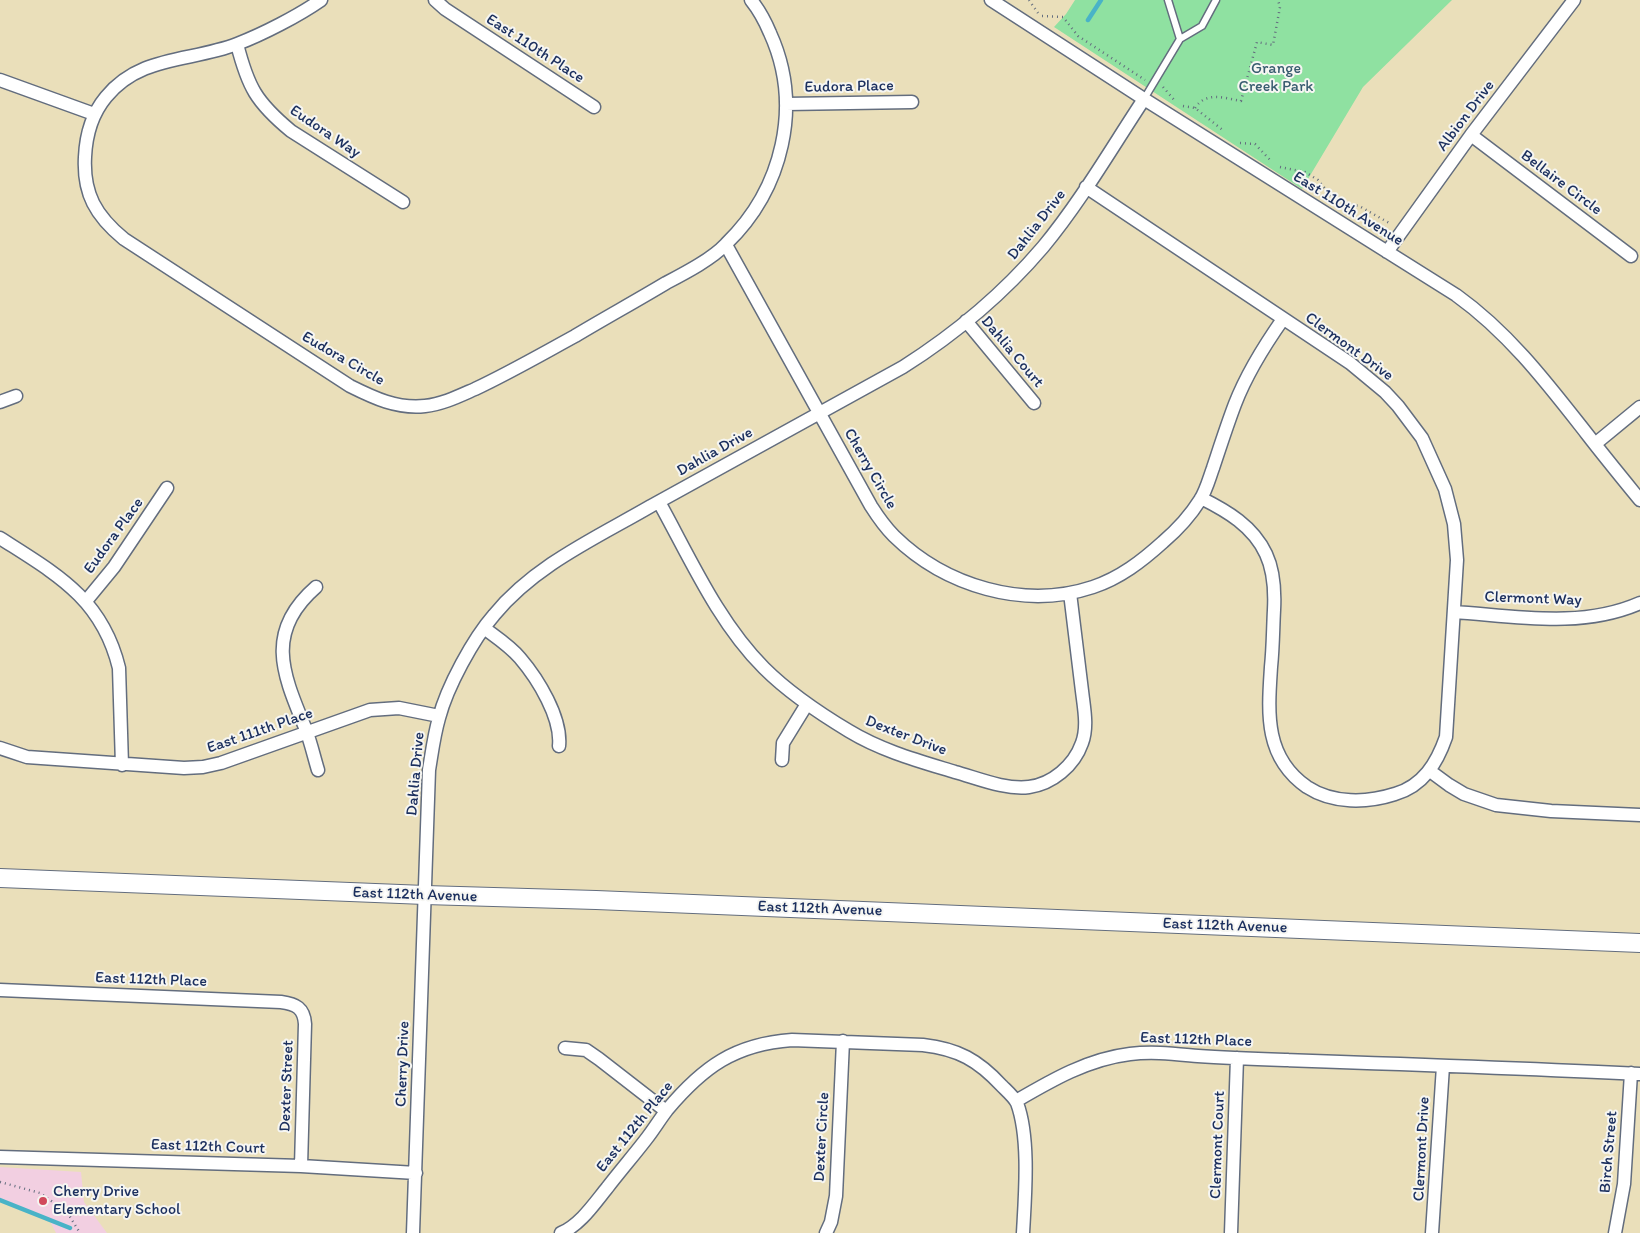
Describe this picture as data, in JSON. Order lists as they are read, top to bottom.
{
  "streets": {
    "street": [
      "East 110th Place",
      "Eudora Place",
      "Albion Drive",
      "Eudora Way",
      "Bellaire Circle",
      "East 110th Avenue",
      "Dahlia Drive",
      "Clermont Drive",
      "Dahlia Court",
      "Eudora Circle",
      "Cherry Circle",
      "Clermont Way",
      "East 111th Place",
      "Dexter Drive",
      "East 112th Avenue",
      "East 112th Place",
      "Cherry Drive",
      "Dexter Street",
      "Dexter Circle",
      "Clermont Court",
      "East 112th Court",
      "Birch Street"
    ]
  },
  "crossings": [
    ["Eudora Place", "Eudora Circle"],
    ["Albion Drive", "Bellaire Circle"],
    ["Albion Drive", "East 110th Avenue"],
    ["Eudora Way", "Eudora Circle"],
    ["East 110th Avenue", "Dahlia Drive"],
    ["Dahlia Drive", "Clermont Drive"],
    ["Dahlia Drive", "Dahlia Court"],
    ["Dahlia Drive", "Cherry Circle"],
    ["Dahlia Drive", "East 111th Place"],
    ["Dahlia Drive", "Dexter Drive"],
    ["Dahlia Drive", "East 112th Avenue"],
    ["Dahlia Drive", "Cherry Drive"],
    ["Clermont Drive", "Cherry Circle"],
    ["Clermont Drive", "Clermont Way"],
    ["Clermont Drive", "East 112th Place"],
    ["Eudora Circle", "Cherry Circle"],
    ["Cherry Circle", "Dexter Drive"],
    ["East 112th Avenue", "Cherry Drive"],
    ["East 112th Place", "Dexter Street"],
    ["East 112th Place", "Dexter Circle"],
    ["East 112th Place", "Clermont Court"],
    ["East 112th Place", "Birch Street"],
    ["Cherry Drive", "East 112th Court"],
    ["Dexter Street", "East 112th Court"]
  ],
  "parks": ["Grange Creek Park"],
  "places": ["Cherry Drive Elementary School"]
}
